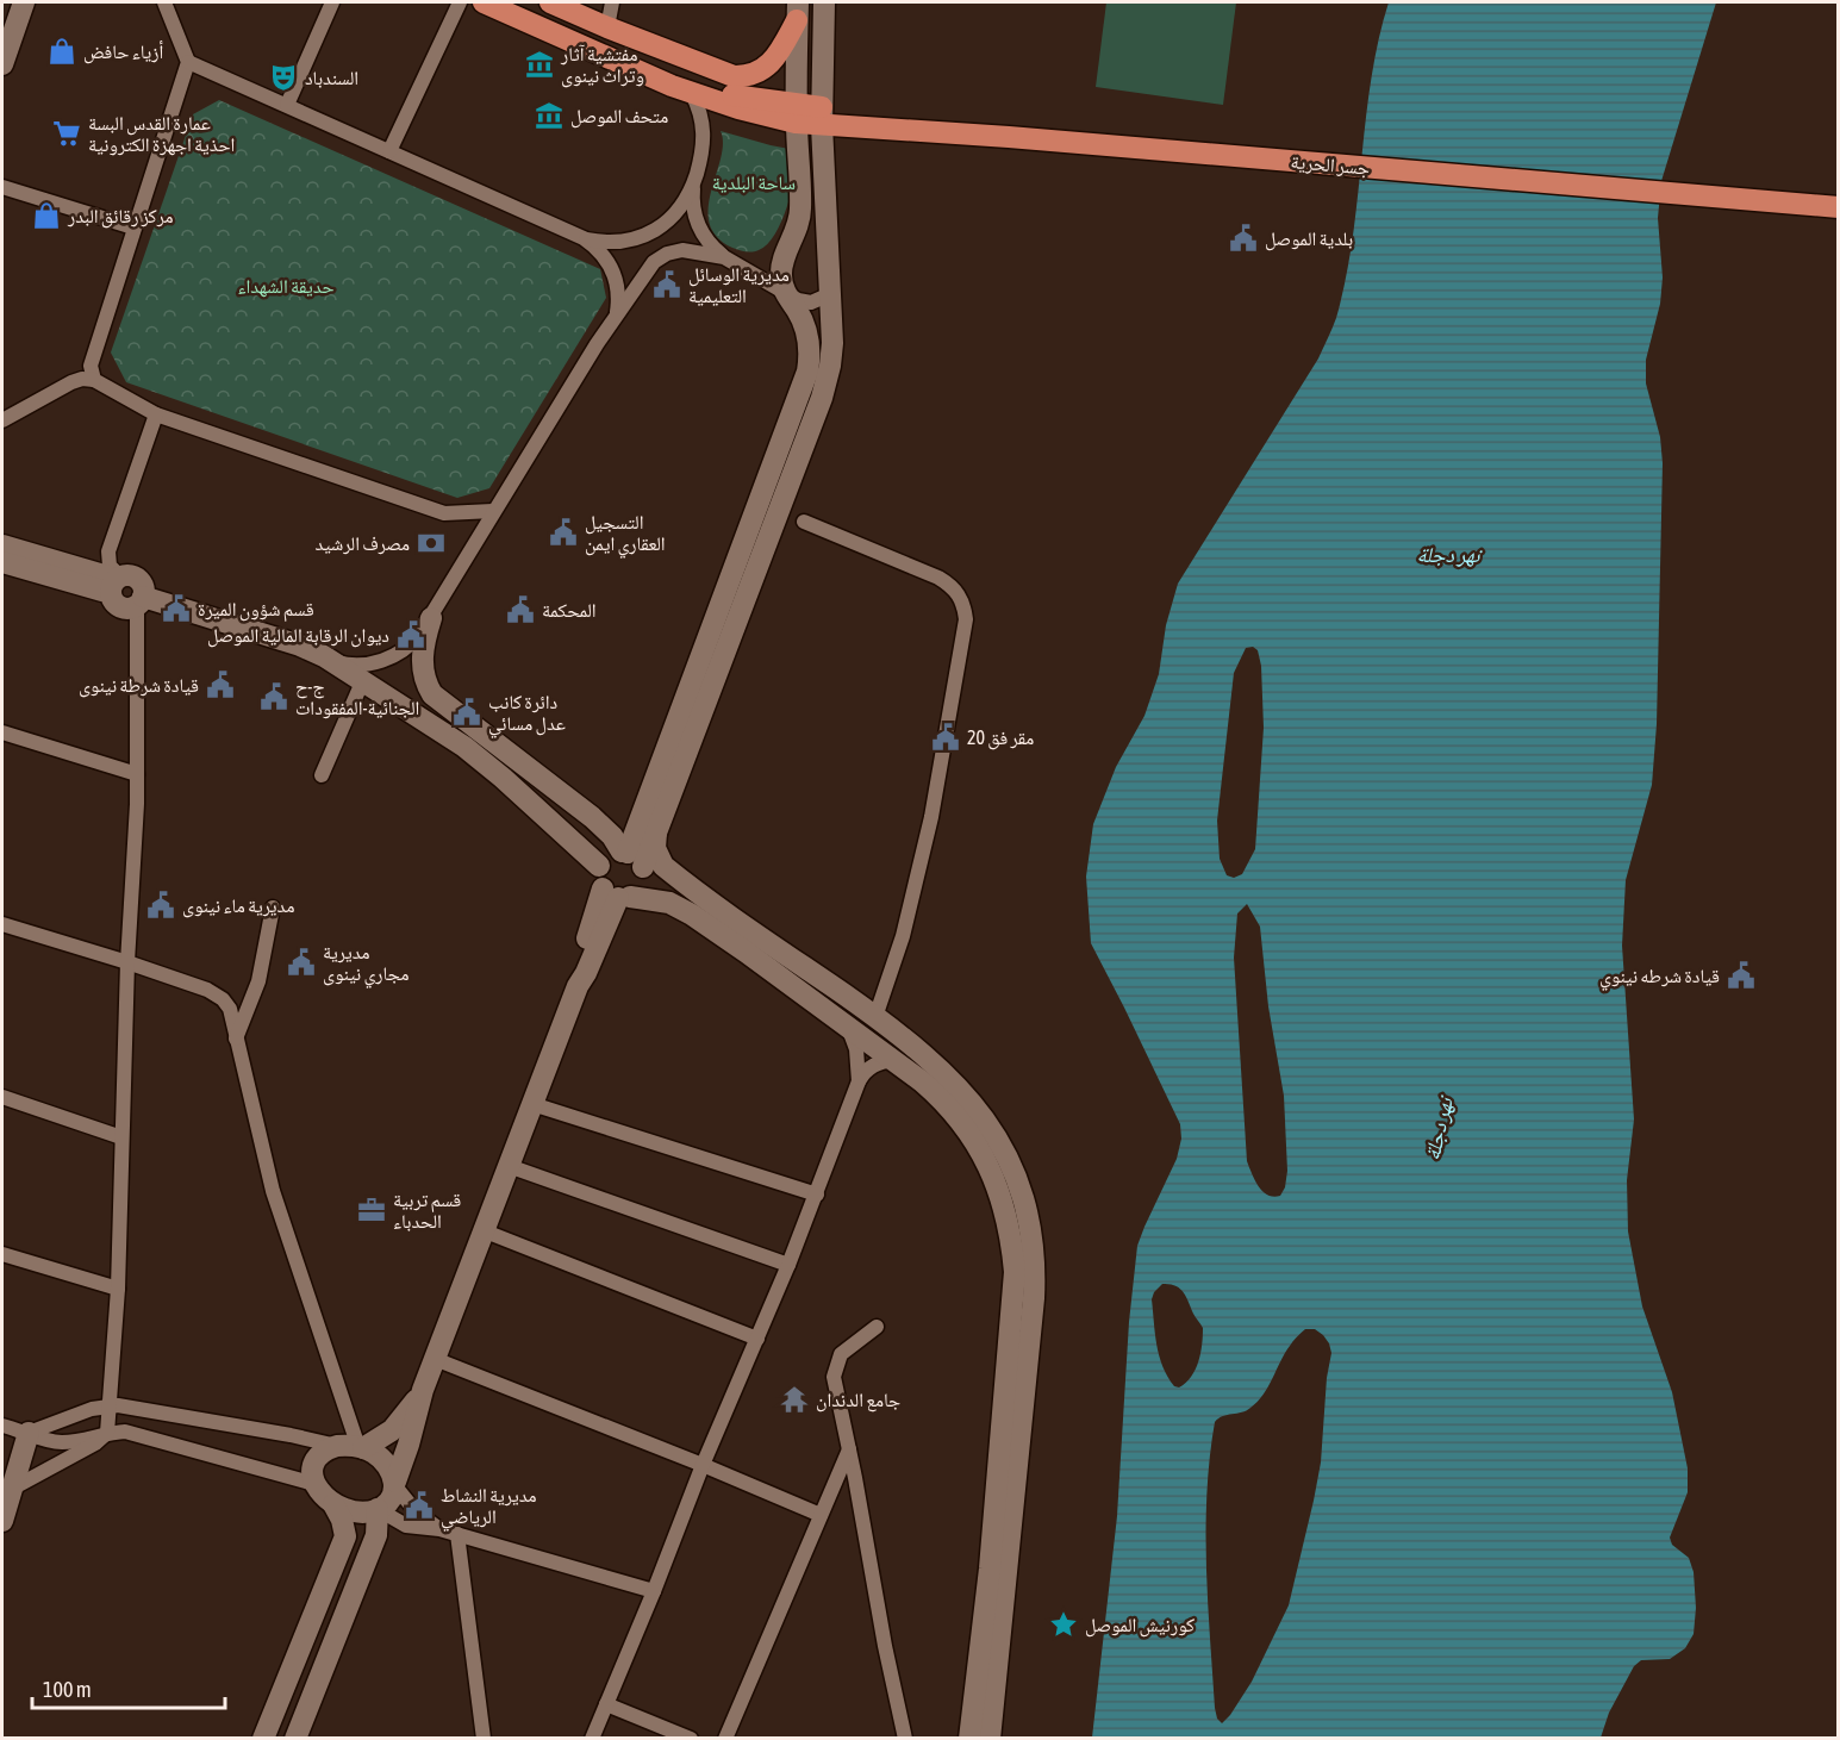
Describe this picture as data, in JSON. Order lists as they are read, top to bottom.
{
  "streets": {
    "main road": ["جسر الحرية"]
  },
  "water": ["نهر دجلة"],
  "parks": ["ساحة البلدية", "حديقة الشهداء"],
  "places": {
    "shop": ["أزياء حافض", "مركز رقائق البدر"],
    "museum": ["مفتشية آثار وتراث نينوى", "متحف الموصل"],
    "theatre": ["السندباد"],
    "supermarket": ["عمارة القدس البسة احذية اجهزة الكترونية"],
    "public building": [
      "بلدية الموصل",
      "مديرية الوسائل التعليمية",
      "التسجيل العقاري ايمن",
      "قسم شؤون الميرة",
      "المحكمة",
      "ديوان الرقابة المالية الموصل",
      "قيادة شرطة نينوى",
      "ج-ح الجنائية-المفقودات",
      "دائرة كانب عدل مسائي",
      "مقر فق 20",
      "مديرية ماء نينوى",
      "مديرية مجاري نينوى",
      "قيادة شرطه نينوي",
      "مديرية النشاط الرياضي"
    ],
    "bank": ["مصرف الرشيد"],
    "office": ["قسم تربية الحدباء"],
    "temple": ["جامع الدندان"],
    "place": ["كورنيش الموصل"]
  },
  "scale_bar": "100 m"
}
